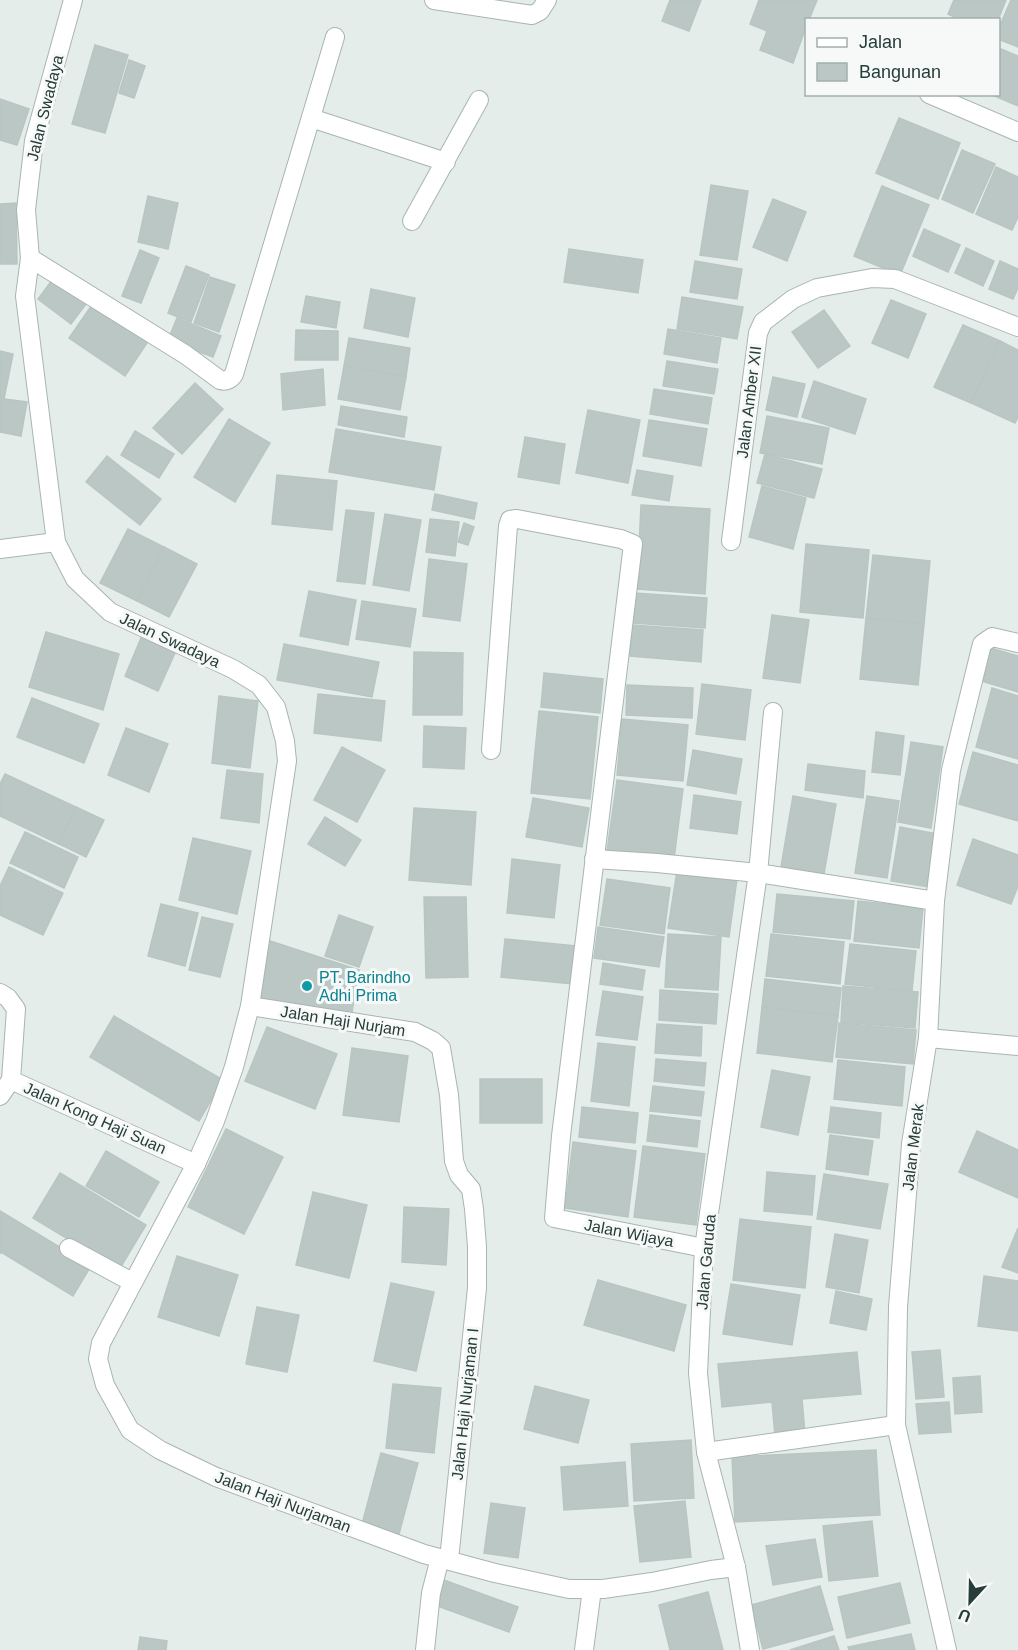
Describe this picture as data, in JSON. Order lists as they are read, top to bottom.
{
  "streets": {
    "street": [
      "Jalan Swadaya",
      "Jalan Amber XII",
      "Jalan Haji Nurjam",
      "Jalan Kong Haji Suan",
      "Jalan Merak",
      "Jalan Wijaya",
      "Jalan Garuda",
      "Jalan Haji Nurjaman I",
      "Jalan Haji Nurjaman"
    ]
  },
  "crossings": [
    ["Jalan Swadaya", "Jalan Haji Nurjam"],
    ["Jalan Swadaya", "Jalan Kong Haji Suan"],
    ["Jalan Swadaya", "Jalan Haji Nurjaman"],
    ["Jalan Haji Nurjam", "Jalan Haji Nurjaman I"],
    ["Jalan Kong Haji Suan", "Jalan Haji Nurjaman"],
    ["Jalan Wijaya", "Jalan Garuda"],
    ["Jalan Garuda", "Jalan Haji Nurjaman"],
    ["Jalan Haji Nurjaman I", "Jalan Haji Nurjaman"]
  ],
  "places": ["PT. Barindho Adhi Prima"],
  "legend": ["Jalan", "Bangunan"],
  "north": "bottom"
}
